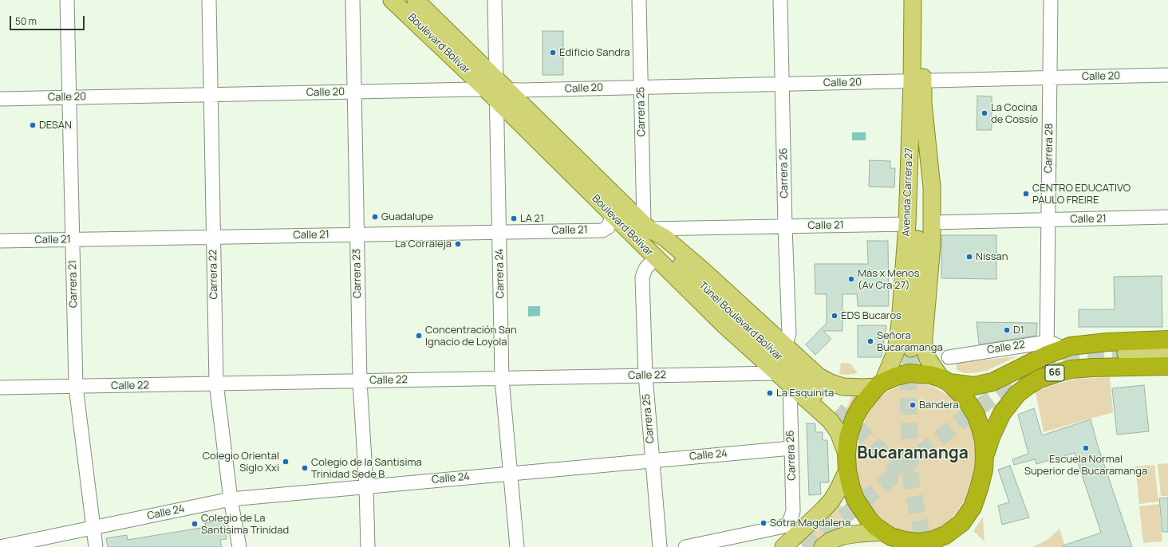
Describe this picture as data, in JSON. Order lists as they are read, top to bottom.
{
  "streets": {
    "highway": ["66"],
    "main road": ["Boulevard Bolívar", "Avenida Carrera 27", "Túnel Boulevard Bolívar"],
    "street": [
      "Calle 20",
      "Carrera 25",
      "Carrera 28",
      "Carrera 26",
      "Calle 21",
      "Carrera 23",
      "Carrera 24",
      "Carrera 22",
      "Carrera 21",
      "Calle 22",
      "Calle 24"
    ]
  },
  "crossings": [
    ["Boulevard Bolívar", "Calle 20"],
    ["Boulevard Bolívar", "Carrera 25"],
    ["Boulevard Bolívar", "Carrera 26"],
    ["Boulevard Bolívar", "Avenida Carrera 27"],
    ["Boulevard Bolívar", "Calle 21"],
    ["Boulevard Bolívar", "Carrera 24"],
    ["Boulevard Bolívar", "Túnel Boulevard Bolívar"],
    ["Boulevard Bolívar", "Calle 22"],
    ["Calle 20", "Carrera 25"],
    ["Calle 20", "Carrera 28"],
    ["Calle 20", "Carrera 26"],
    ["Calle 20", "Avenida Carrera 27"],
    ["Calle 20", "Carrera 23"],
    ["Calle 20", "Carrera 24"],
    ["Calle 20", "Carrera 22"],
    ["Calle 20", "Carrera 21"],
    ["Carrera 25", "Calle 21"],
    ["Carrera 25", "Túnel Boulevard Bolívar"],
    ["Carrera 25", "Calle 22"],
    ["Carrera 25", "Calle 24"],
    ["Carrera 28", "Calle 21"],
    ["Carrera 28", "Calle 22"],
    ["Carrera 28", "66"],
    ["Carrera 26", "Calle 21"],
    ["Carrera 26", "Calle 22"],
    ["Carrera 26", "Calle 24"],
    ["Avenida Carrera 27", "Calle 21"],
    ["Avenida Carrera 27", "66"],
    ["Calle 21", "Carrera 23"],
    ["Calle 21", "Carrera 24"],
    ["Calle 21", "Carrera 22"],
    ["Calle 21", "Carrera 21"],
    ["Calle 21", "Túnel Boulevard Bolívar"],
    ["Carrera 23", "Calle 22"],
    ["Carrera 23", "Calle 24"],
    ["Carrera 24", "Calle 22"],
    ["Carrera 24", "Calle 24"],
    ["Carrera 22", "Calle 22"],
    ["Carrera 22", "Calle 24"],
    ["Carrera 21", "Calle 22"],
    ["Carrera 21", "Calle 24"],
    ["Calle 22", "66"]
  ],
  "districts": ["Bucaramanga"],
  "places": [
    "Edificio Sandra",
    "La Cocina de Cossío",
    "DESAN",
    "CENTRO EDUCATIVO PAULO FREIRE",
    "Guadalupe",
    "LA 21",
    "La Corraleja",
    "Nissan",
    "Más x Menos (Av Cra 27)",
    "EDS Bucaros",
    "D1",
    "Concentración San Ignacio de Loyola",
    "Señora Bucaramanga",
    "La Esquinita",
    "Bandera",
    "Escuela Normal Superior de Bucaramanga",
    "Colegio Oriental Siglo Xxi",
    "Colegio de la Santisima Trinidad Sede B",
    "Sotra Magdalena",
    "Colegio de La Santisima Trinidad"
  ],
  "scale_bar": "50 m"
}
